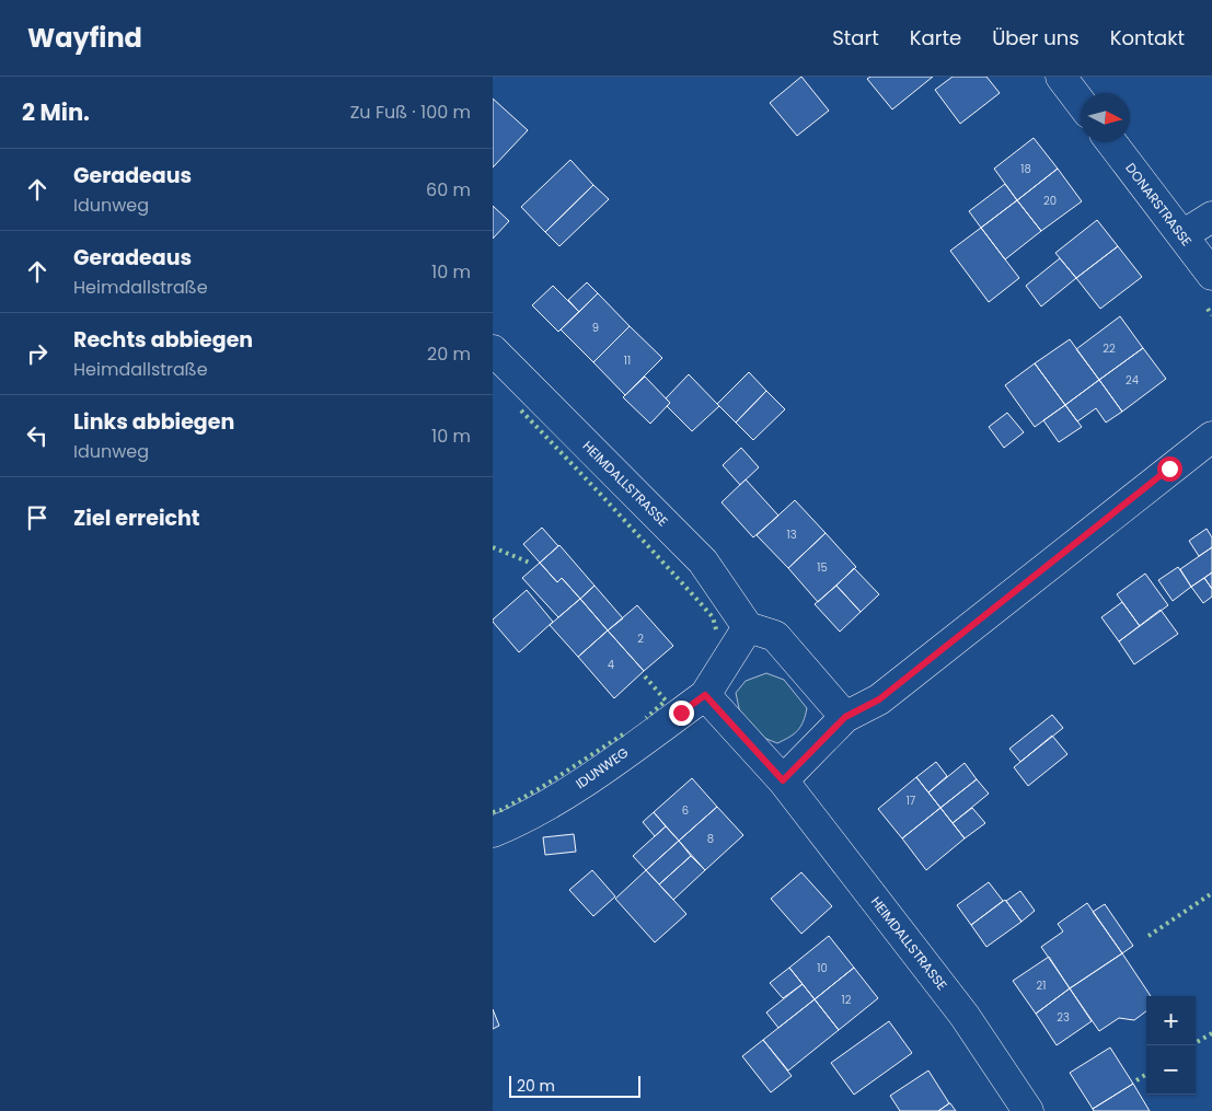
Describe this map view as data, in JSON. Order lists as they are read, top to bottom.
{
  "streets": {
    "street": ["DONARSTRASSE", "HEIMDALLSTRASSE", "IDUNWEG"]
  },
  "crossings": [
    ["HEIMDALLSTRASSE", "IDUNWEG"]
  ],
  "house_numbers": [
    "18",
    "20",
    "9",
    "22",
    "11",
    "24",
    "13",
    "15",
    "2",
    "4",
    "17",
    "6",
    "8",
    "10",
    "21",
    "12",
    "23"
  ],
  "scale_bar": "20 m",
  "north": "right",
  "page": {
    "header": "Wayfind",
    "nav": [
      "Start",
      "Karte",
      "Über uns",
      "Kontakt"
    ],
    "heading": ["2 Min.", "Zu Fuß · 100 m"],
    "list": [
      ["Geradeaus", "Idunweg", "60 m"],
      ["Geradeaus", "Heimdallstraße", "10 m"],
      ["Rechts abbiegen", "Heimdallstraße", "20 m"],
      ["Links abbiegen", "Idunweg", "10 m"],
      "Ziel erreicht"
    ],
    "map_buttons": ["+", "−"],
    "scale": "20 m"
  }
}
